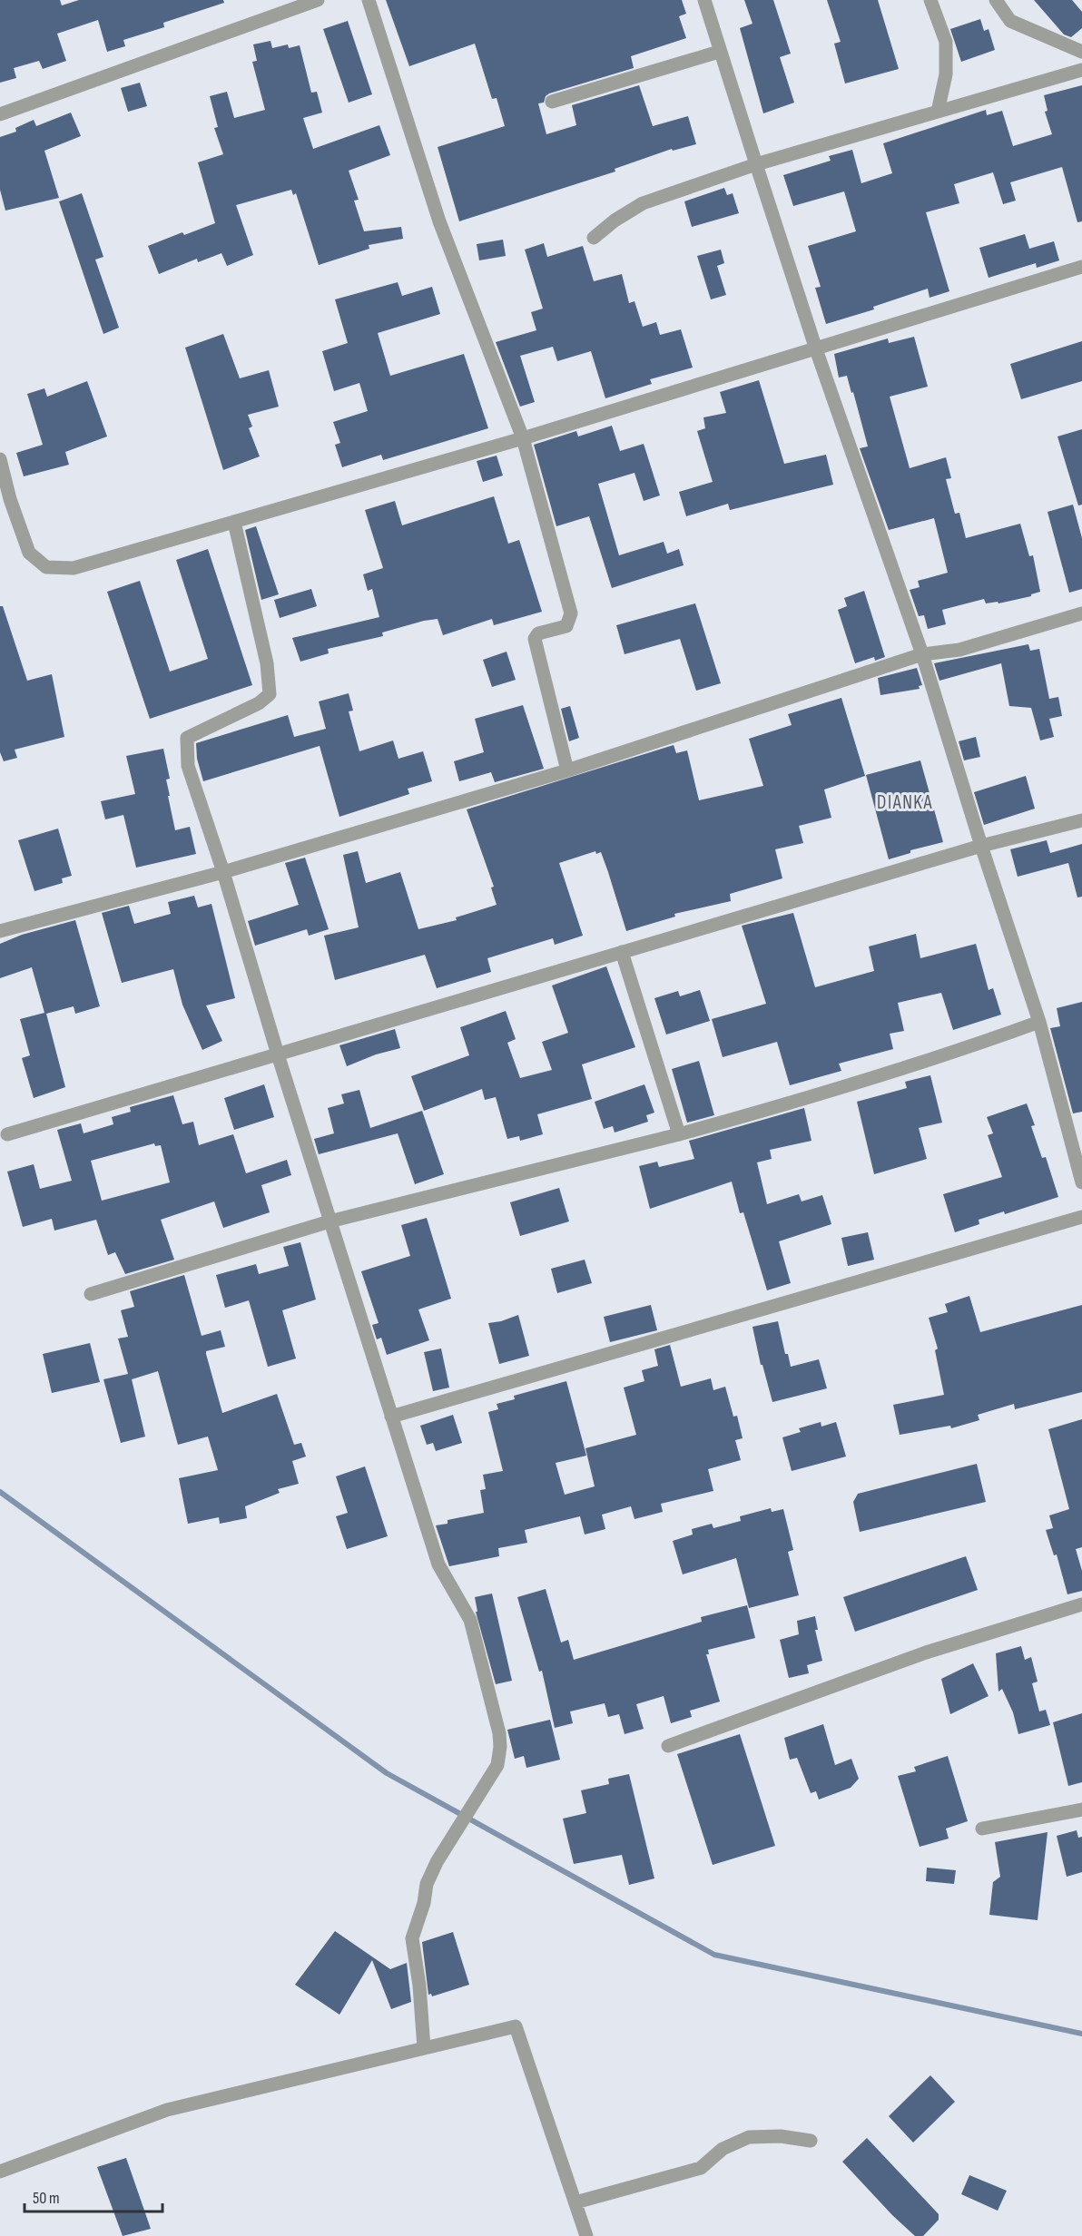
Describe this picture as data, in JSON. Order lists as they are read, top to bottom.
{
  "districts": ["DIANKA"],
  "scale_bar": "50 m"
}
